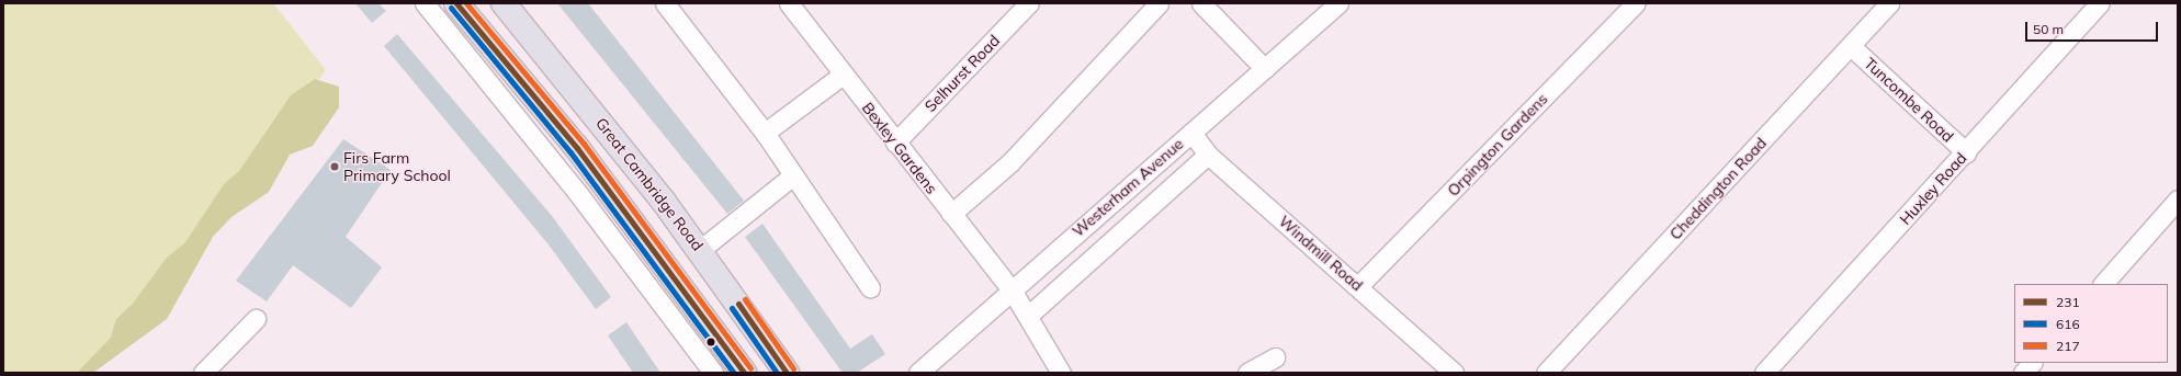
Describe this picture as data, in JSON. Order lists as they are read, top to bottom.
{
  "streets": {
    "highway": ["Great Cambridge Road"],
    "street": [
      "Selhurst Road",
      "Tuncombe Road",
      "Orpington Gardens",
      "Bexley Gardens",
      "Westerham Avenue",
      "Cheddington Road",
      "Huxley Road",
      "Windmill Road"
    ]
  },
  "crossings": [
    ["Selhurst Road", "Bexley Gardens"],
    ["Tuncombe Road", "Cheddington Road"],
    ["Tuncombe Road", "Huxley Road"],
    ["Orpington Gardens", "Windmill Road"],
    ["Bexley Gardens", "Westerham Avenue"],
    ["Westerham Avenue", "Windmill Road"]
  ],
  "places": ["Firs Farm Primary School"],
  "lines": ["transit line 231", "transit line 217", "transit line 616"],
  "legend": ["231", "616", "217"],
  "scale_bar": "50 m"
}
